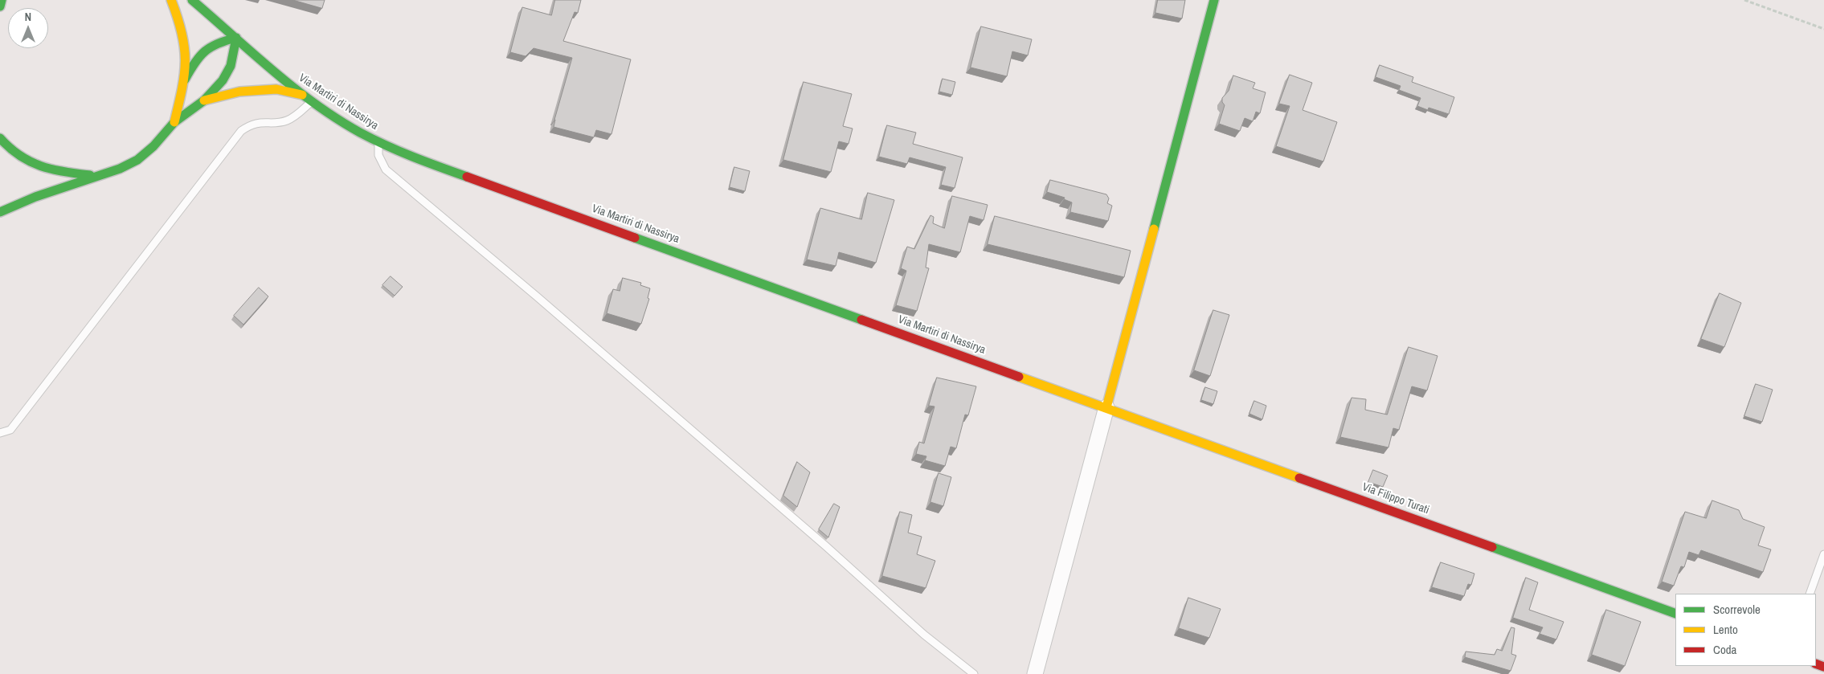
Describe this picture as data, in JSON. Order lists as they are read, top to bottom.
{
  "streets": {
    "main road": ["Via Martiri di Nassirya", "Via Filippo Turati"]
  },
  "crossings": [
    ["Via Martiri di Nassirya", "Via Filippo Turati"]
  ],
  "legend": ["Scorrevole", "Lento", "Coda"],
  "north": "top"
}
